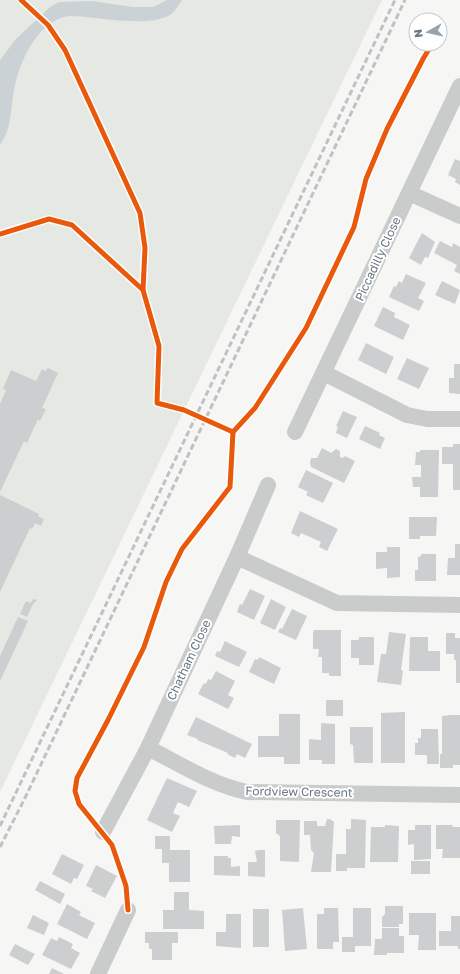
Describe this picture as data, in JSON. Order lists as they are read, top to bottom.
{
  "streets": {
    "street": ["Piccadilly Close", "Chatham Close", "Fordview Crescent"]
  },
  "crossings": [
    ["Chatham Close", "Fordview Crescent"]
  ],
  "north": "left"
}
